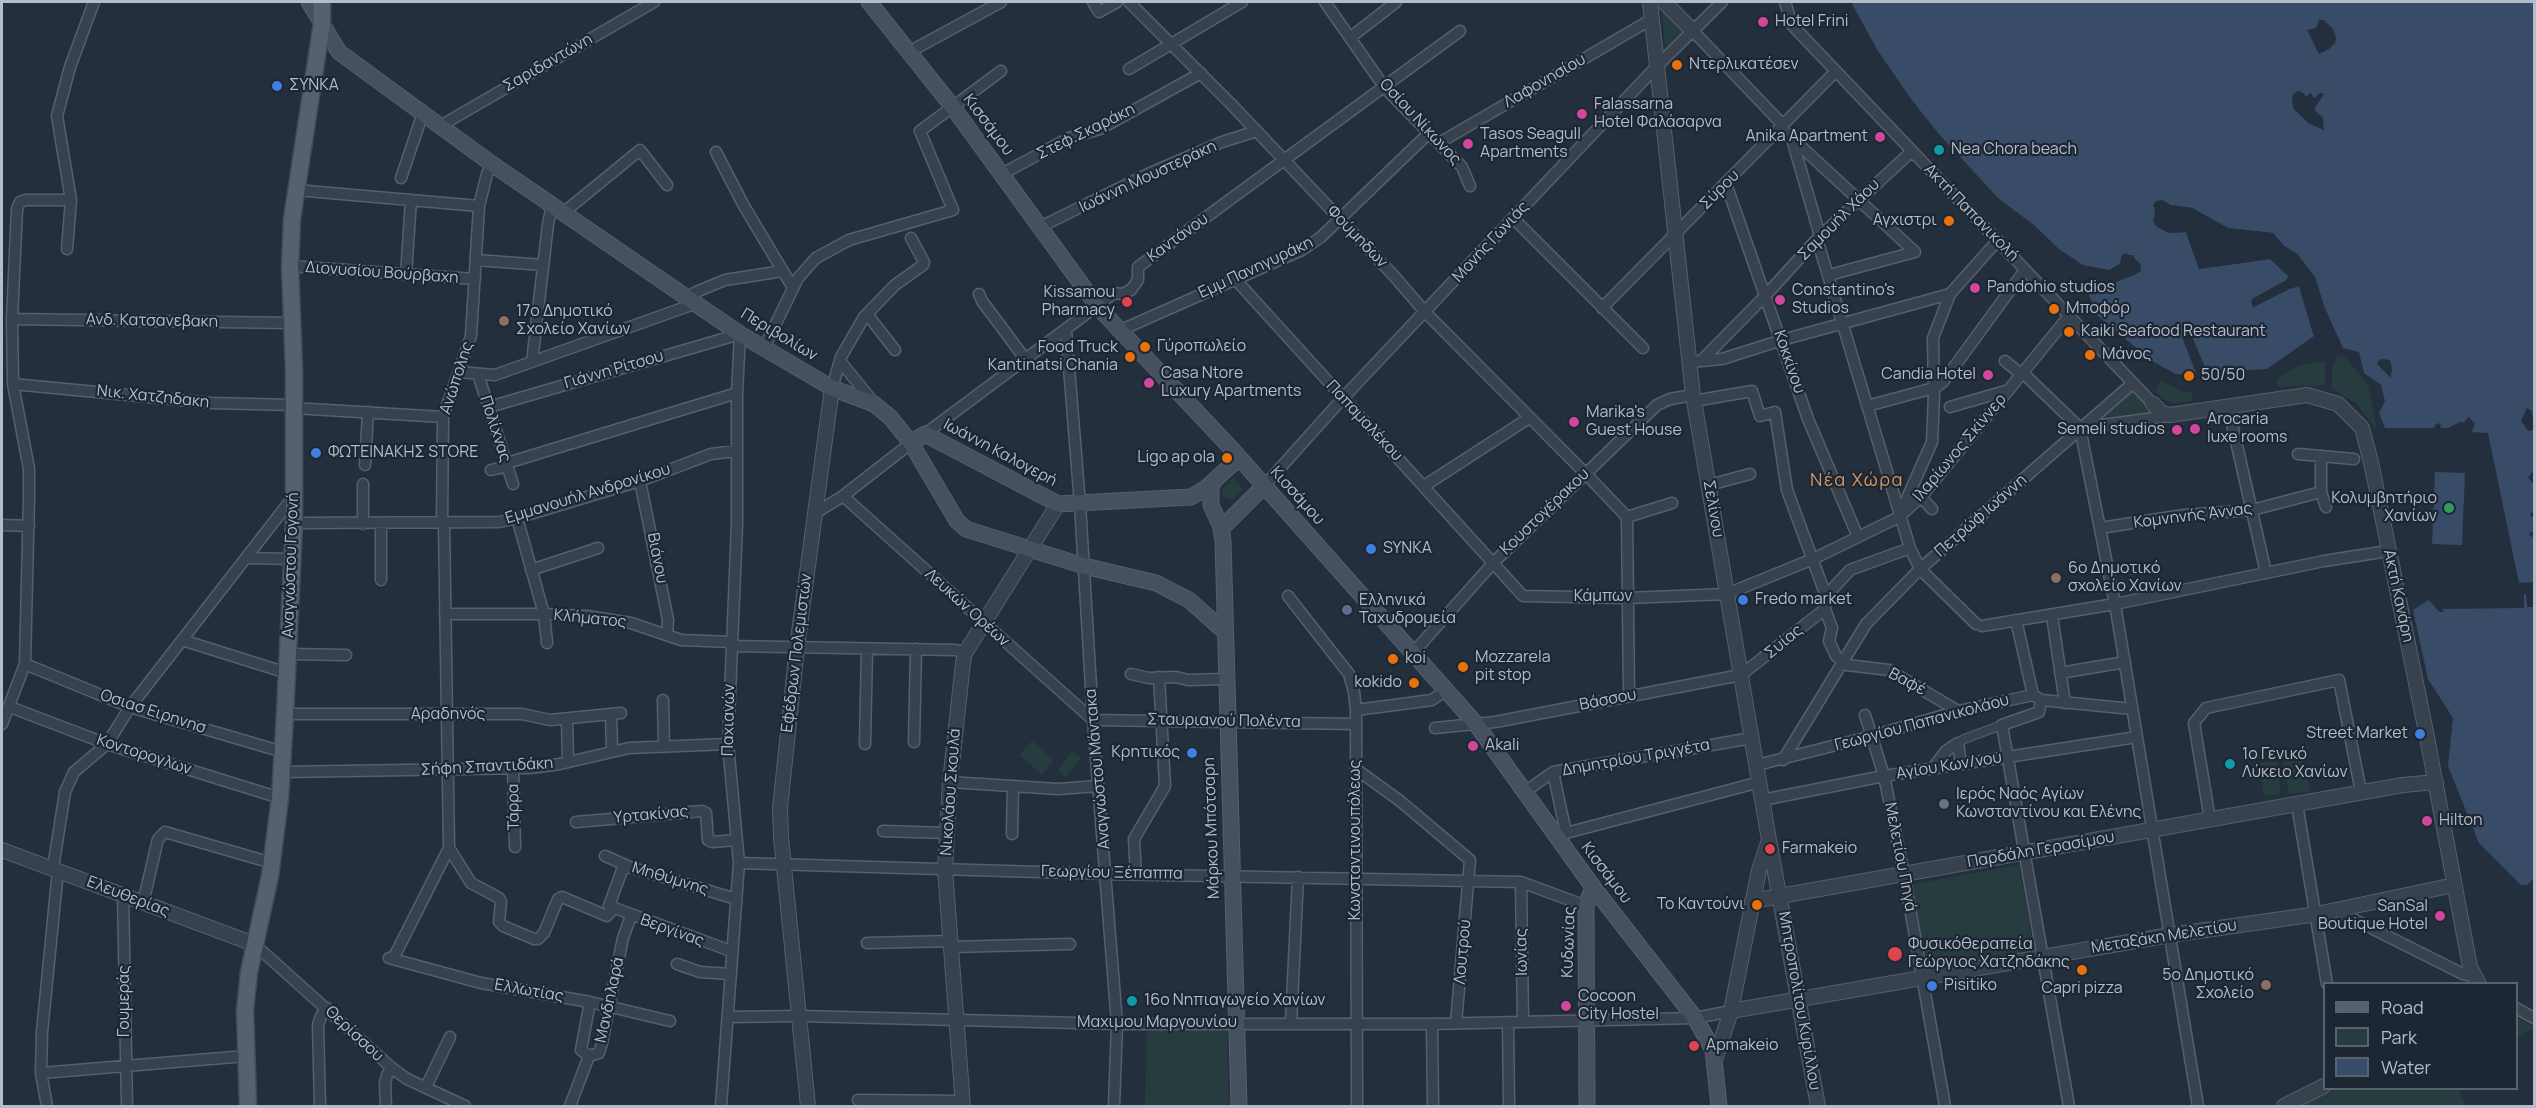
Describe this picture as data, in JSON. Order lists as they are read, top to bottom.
{
  "streets": {
    "main road": [
      "Κισσάμου",
      "Περιβολίων",
      "Ιωάννη Καλογερή",
      "Αναγνώστου Γογονή",
      "Μάρκου Μπότσαρη",
      "Κυδωνίας"
    ],
    "street": [
      "Σαριδαντώνη",
      "Λαφονησίου",
      "Οσίου Νίκωνος",
      "Στεφ.Σκαράκη",
      "Ιωάννη Μουστεράκη",
      "Σύρου",
      "Ακτή Παπανικολή",
      "Σαμουήλ Χάου",
      "Φούμηδων",
      "Καντάνου",
      "Μονής Γωνιάς",
      "Εμμ Πανηγυράκη",
      "Διονυσίου Βούρβαχη",
      "Ανδ. Κατσανεβακη",
      "Κοκκίνου",
      "Γιάννη Ρίτσου",
      "Ανώπολης",
      "Νικ. Χατζηδακη",
      "Παπαμαλέκου",
      "Πολίχνας",
      "Ιλαρίωνος Σκίννερ",
      "Εμμανουήλ Ανδρονίκου",
      "Σελίνου",
      "Κουστογέρακου",
      "Πετρώφ Ιωάννη",
      "Κομνηνής Άννας",
      "Βιάνου",
      "Ακτή Κανάρη",
      "Κάμπων",
      "Λευκών Ορέων",
      "Κλήματος",
      "Συίας",
      "Εφέδρων Πολεμιστών",
      "Βαφέ",
      "Βάσσου",
      "Οσιασ Ειρηνησ",
      "Αραδηνός",
      "Παχιανών",
      "Σταυριανού Πολέντα",
      "Γεωργίου Παπανικολάου",
      "Κοντορογλων",
      "Δημητρίου Τριγγέτα",
      "Αγίου Κων/νου",
      "Σήφη Σπαντιδάκη",
      "Αναγνώστου Μάντακα",
      "Νικολάου Σκουλά",
      "Τάρρα",
      "Υρτακίνας",
      "Κωνσταντινουπόλεως",
      "Παρδάλη Γερασίμου",
      "Μελετίου Πηγά",
      "Γεωργίου Ξέπαππα",
      "Μηθύμνης",
      "Ελευθερίας",
      "Βεργίνας",
      "Μεταξάκη Μελετίου",
      "Λουτρού",
      "Ιωνίας",
      "Ελλωτίας",
      "Μανδηλαρά",
      "Γουμεράς",
      "Μητροπολίτου Κυρίλλου",
      "Μαχιμου Mαργουνίου",
      "Θερίσσου"
    ]
  },
  "crossings": [
    ["Σαριδαντώνη", "Περιβολίων"],
    ["Λαφονησίου", "Οσίου Νίκωνος"],
    ["Λαφονησίου", "Σελίνου"],
    ["Οσίου Νίκωνος", "Καντάνου"],
    ["Οσίου Νίκωνος", "Εμμ Πανηγυράκη"],
    ["Κισσάμου", "Στεφ.Σκαράκη"],
    ["Κισσάμου", "Ιωάννη Μουστεράκη"],
    ["Κισσάμου", "Καντάνου"],
    ["Κισσάμου", "Μονής Γωνιάς"],
    ["Κισσάμου", "Εμμ Πανηγυράκη"],
    ["Κισσάμου", "Σελίνου"],
    ["Κισσάμου", "Κουστογέρακου"],
    ["Κισσάμου", "Βάσσου"],
    ["Κισσάμου", "Δημητρίου Τριγγέτα"],
    ["Κισσάμου", "Κυδωνίας"],
    ["Κισσάμου", "Μαχιμου Mαργουνίου"],
    ["Στεφ.Σκαράκη", "Φούμηδων"],
    ["Ιωάννη Μουστεράκη", "Φούμηδων"],
    ["Σύρου", "Ακτή Παπανικολή"],
    ["Σύρου", "Κοκκίνου"],
    ["Σύρου", "Σελίνου"],
    ["Ακτή Παπανικολή", "Σαμουήλ Χάου"],
    ["Ακτή Παπανικολή", "Ιλαρίωνος Σκίννερ"],
    ["Ακτή Παπανικολή", "Πετρώφ Ιωάννη"],
    ["Ακτή Παπανικολή", "Ακτή Κανάρη"],
    ["Σαμουήλ Χάου", "Κοκκίνου"],
    ["Σαμουήλ Χάου", "Σελίνου"],
    ["Φούμηδων", "Καντάνου"],
    ["Φούμηδων", "Μονής Γωνιάς"],
    ["Φούμηδων", "Εμμ Πανηγυράκη"],
    ["Φούμηδων", "Κουστογέρακου"],
    ["Καντάνου", "Ιωάννη Καλογερή"],
    ["Καντάνου", "Αναγνώστου Μάντακα"],
    ["Μονής Γωνιάς", "Παπαμαλέκου"],
    ["Μονής Γωνιάς", "Σελίνου"],
    ["Εμμ Πανηγυράκη", "Παπαμαλέκου"],
    ["Διονυσίου Βούρβαχη", "Ανώπολης"],
    ["Διονυσίου Βούρβαχη", "Αναγνώστου Γογονή"],
    ["Ανδ. Κατσανεβακη", "Αναγνώστου Γογονή"],
    ["Περιβολίων", "Γιάννη Ρίτσου"],
    ["Περιβολίων", "Ανώπολης"],
    ["Περιβολίων", "Ιωάννη Καλογερή"],
    ["Περιβολίων", "Αναγνώστου Γογονή"],
    ["Περιβολίων", "Εφέδρων Πολεμιστών"],
    ["Περιβολίων", "Παχιανών"],
    ["Περιβολίων", "Αναγνώστου Μάντακα"],
    ["Περιβολίων", "Νικολάου Σκουλά"],
    ["Περιβολίων", "Μάρκου Μπότσαρη"],
    ["Κοκκίνου", "Ιλαρίωνος Σκίννερ"],
    ["Γιάννη Ρίτσου", "Πολίχνας"],
    ["Γιάννη Ρίτσου", "Παχιανών"],
    ["Ανώπολης", "Νικ. Χατζηδακη"],
    ["Ανώπολης", "Εμμανουήλ Ανδρονίκου"],
    ["Ανώπολης", "Κλήματος"],
    ["Ανώπολης", "Αραδηνός"],
    ["Ανώπολης", "Σήφη Σπαντιδάκη"],
    ["Ανώπολης", "Βεργίνας"],
    ["Ανώπολης", "Ελλωτίας"],
    ["Νικ. Χατζηδακη", "Αναγνώστου Γογονή"],
    ["Παπαμαλέκου", "Κουστογέρακου"],
    ["Παπαμαλέκου", "Κάμπων"],
    ["Ιλαρίωνος Σκίννερ", "Σελίνου"],
    ["Ιλαρίωνος Σκίννερ", "Κουστογέρακου"],
    ["Ιλαρίωνος Σκίννερ", "Κάμπων"],
    ["Ιωάννη Καλογερή", "Αναγνώστου Μάντακα"],
    ["Ιωάννη Καλογερή", "Νικολάου Σκουλά"],
    ["Εμμανουήλ Ανδρονίκου", "Βιάνου"],
    ["Εμμανουήλ Ανδρονίκου", "Αναγνώστου Γογονή"],
    ["Εμμανουήλ Ανδρονίκου", "Παχιανών"],
    ["Σελίνου", "Κουστογέρακου"],
    ["Σελίνου", "Κάμπων"],
    ["Σελίνου", "Συίας"],
    ["Σελίνου", "Βάσσου"],
    ["Σελίνου", "Γεωργίου Παπανικολάου"],
    ["Σελίνου", "Δημητρίου Τριγγέτα"],
    ["Σελίνου", "Αγίου Κων/νου"],
    ["Σελίνου", "Παρδάλη Γερασίμου"],
    ["Σελίνου", "Μεταξάκη Μελετίου"],
    ["Σελίνου", "Μητροπολίτου Κυρίλλου"],
    ["Σελίνου", "Μαχιμου Mαργουνίου"],
    ["Κουστογέρακου", "Κάμπων"],
    ["Πετρώφ Ιωάννη", "Ακτή Κανάρη"],
    ["Πετρώφ Ιωάννη", "Βαφέ"],
    ["Πετρώφ Ιωάννη", "Γεωργίου Παπανικολάου"],
    ["Βιάνου", "Κλήματος"],
    ["Αναγνώστου Γογονή", "Οσιασ Ειρηνησ"],
    ["Αναγνώστου Γογονή", "Αραδηνός"],
    ["Αναγνώστου Γογονή", "Κοντορογλων"],
    ["Αναγνώστου Γογονή", "Σήφη Σπαντιδάκη"],
    ["Αναγνώστου Γογονή", "Ελευθερίας"],
    ["Αναγνώστου Γογονή", "Θερίσσου"],
    ["Ακτή Κανάρη", "Παρδάλη Γερασίμου"],
    ["Ακτή Κανάρη", "Μεταξάκη Μελετίου"],
    ["Λευκών Ορέων", "Σταυριανού Πολέντα"],
    ["Λευκών Ορέων", "Αναγνώστου Μάντακα"],
    ["Λευκών Ορέων", "Νικολάου Σκουλά"],
    ["Κλήματος", "Εφέδρων Πολεμιστών"],
    ["Κλήματος", "Παχιανών"],
    ["Κλήματος", "Νικολάου Σκουλά"],
    ["Συίας", "Βάσσου"],
    ["Εφέδρων Πολεμιστών", "Γεωργίου Ξέπαππα"],
    ["Εφέδρων Πολεμιστών", "Μαχιμου Mαργουνίου"],
    ["Βαφέ", "Γεωργίου Παπανικολάου"],
    ["Αραδηνός", "Σήφη Σπαντιδάκη"],
    ["Παχιανών", "Σήφη Σπαντιδάκη"],
    ["Παχιανών", "Υρτακίνας"],
    ["Παχιανών", "Γεωργίου Ξέπαππα"],
    ["Παχιανών", "Μηθύμνης"],
    ["Παχιανών", "Βεργίνας"],
    ["Παχιανών", "Μαχιμου Mαργουνίου"],
    ["Σταυριανού Πολέντα", "Αναγνώστου Μάντακα"],
    ["Σταυριανού Πολέντα", "Μάρκου Μπότσαρη"],
    ["Σταυριανού Πολέντα", "Κωνσταντινουπόλεως"],
    ["Γεωργίου Παπανικολάου", "Μελετίου Πηγά"],
    ["Αγίου Κων/νου", "Μελετίου Πηγά"],
    ["Σήφη Σπαντιδάκη", "Τάρρα"],
    ["Αναγνώστου Μάντακα", "Γεωργίου Ξέπαππα"],
    ["Αναγνώστου Μάντακα", "Μαχιμου Mαργουνίου"],
    ["Νικολάου Σκουλά", "Γεωργίου Ξέπαππα"],
    ["Νικολάου Σκουλά", "Μαχιμου Mαργουνίου"],
    ["Μάρκου Μπότσαρη", "Γεωργίου Ξέπαππα"],
    ["Μάρκου Μπότσαρη", "Μαχιμου Mαργουνίου"],
    ["Κωνσταντινουπόλεως", "Γεωργίου Ξέπαππα"],
    ["Κωνσταντινουπόλεως", "Λουτρού"],
    ["Κωνσταντινουπόλεως", "Μαχιμου Mαργουνίου"],
    ["Παρδάλη Γερασίμου", "Μελετίου Πηγά"],
    ["Παρδάλη Γερασίμου", "Μητροπολίτου Κυρίλλου"],
    ["Μελετίου Πηγά", "Μεταξάκη Μελετίου"],
    ["Γεωργίου Ξέπαππα", "Κυδωνίας"],
    ["Γεωργίου Ξέπαππα", "Λουτρού"],
    ["Γεωργίου Ξέπαππα", "Ιωνίας"],
    ["Ελευθερίας", "Γουμεράς"],
    ["Ελευθερίας", "Θερίσσου"],
    ["Βεργίνας", "Ελλωτίας"],
    ["Βεργίνας", "Μανδηλαρά"],
    ["Μεταξάκη Μελετίου", "Μητροπολίτου Κυρίλλου"],
    ["Μεταξάκη Μελετίου", "Μαχιμου Mαργουνίου"],
    ["Κυδωνίας", "Μαχιμου Mαργουνίου"],
    ["Λουτρού", "Μαχιμου Mαργουνίου"],
    ["Ιωνίας", "Μαχιμου Mαργουνίου"],
    ["Ελλωτίας", "Μανδηλαρά"]
  ],
  "districts": ["Νέα Χώρα"],
  "places": [
    "Hotel Frini",
    "Ντερλικατέσεν",
    "ΣΥΝΚΑ",
    "Falassarna Hotel Φαλάσαρνα",
    "Anika Apartment",
    "Tasos Seagull Apartments",
    "Nea Chora beach",
    "Αγχιστρι",
    "Pandohio studios",
    "Constantino's Studios",
    "Kissamou Pharmacy",
    "Μποφόρ",
    "17ο Δημοτικό Σχολείο Χανίων",
    "Kaiki Seafood Restaurant",
    "Γύροπωλείο",
    "Μάνος",
    "Food Truck Kantinatsi Chania",
    "Candia Hotel",
    "50/50",
    "Casa Ntore Luxury Apartments",
    "Marika's Guest House",
    "Arocaria luxe rooms",
    "Semeli studios",
    "ΦΩΤΕΙΝΑΚΗΣ STORE",
    "Ligo ap ola",
    "Κολυμβητήριο Χανίων",
    "SYNKA",
    "6ο Δημοτικό σχολείο Χανίων",
    "Fredo market",
    "Ελληνικά Ταχυδρομεία",
    "koi",
    "Mozzarela pit stop",
    "kokido",
    "Street Market",
    "Akali",
    "Κρητικός",
    "1ο Γενικό Λύκειο Χανίων",
    "Ιερός Ναός Αγίων Κωνσταντίνου και Ελένης",
    "Hilton",
    "Farmakeio",
    "Το Καντούνι",
    "SanSal Boutique Hotel",
    "Φυσικόθεραπεία Γεώργιος Χατζηδάκης",
    "Capri pizza",
    "5ο Δημοτικό Σχολείο",
    "Pisitiko",
    "16ο Νηπιαγωγείο Χανίων",
    "Cocoon City Hostel",
    "Apmakeio"
  ],
  "legend": ["Road", "Park", "Water"]
}
